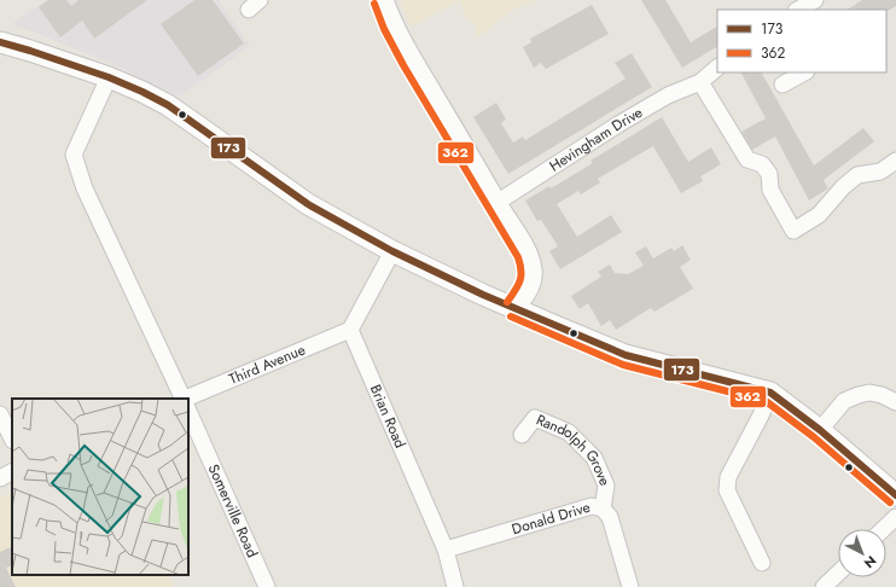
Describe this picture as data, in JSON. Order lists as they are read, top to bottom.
{
  "streets": {
    "street": [
      "Hevingham Drive",
      "Third Avenue",
      "Brian Road",
      "Randolph Grove",
      "Somerville Road",
      "Donald Drive"
    ]
  },
  "crossings": [
    ["Third Avenue", "Brian Road"],
    ["Brian Road", "Donald Drive"],
    ["Randolph Grove", "Donald Drive"]
  ],
  "lines": ["transit line 362", "transit line 173"],
  "legend": ["173", "362"],
  "north": "bottom right"
}
